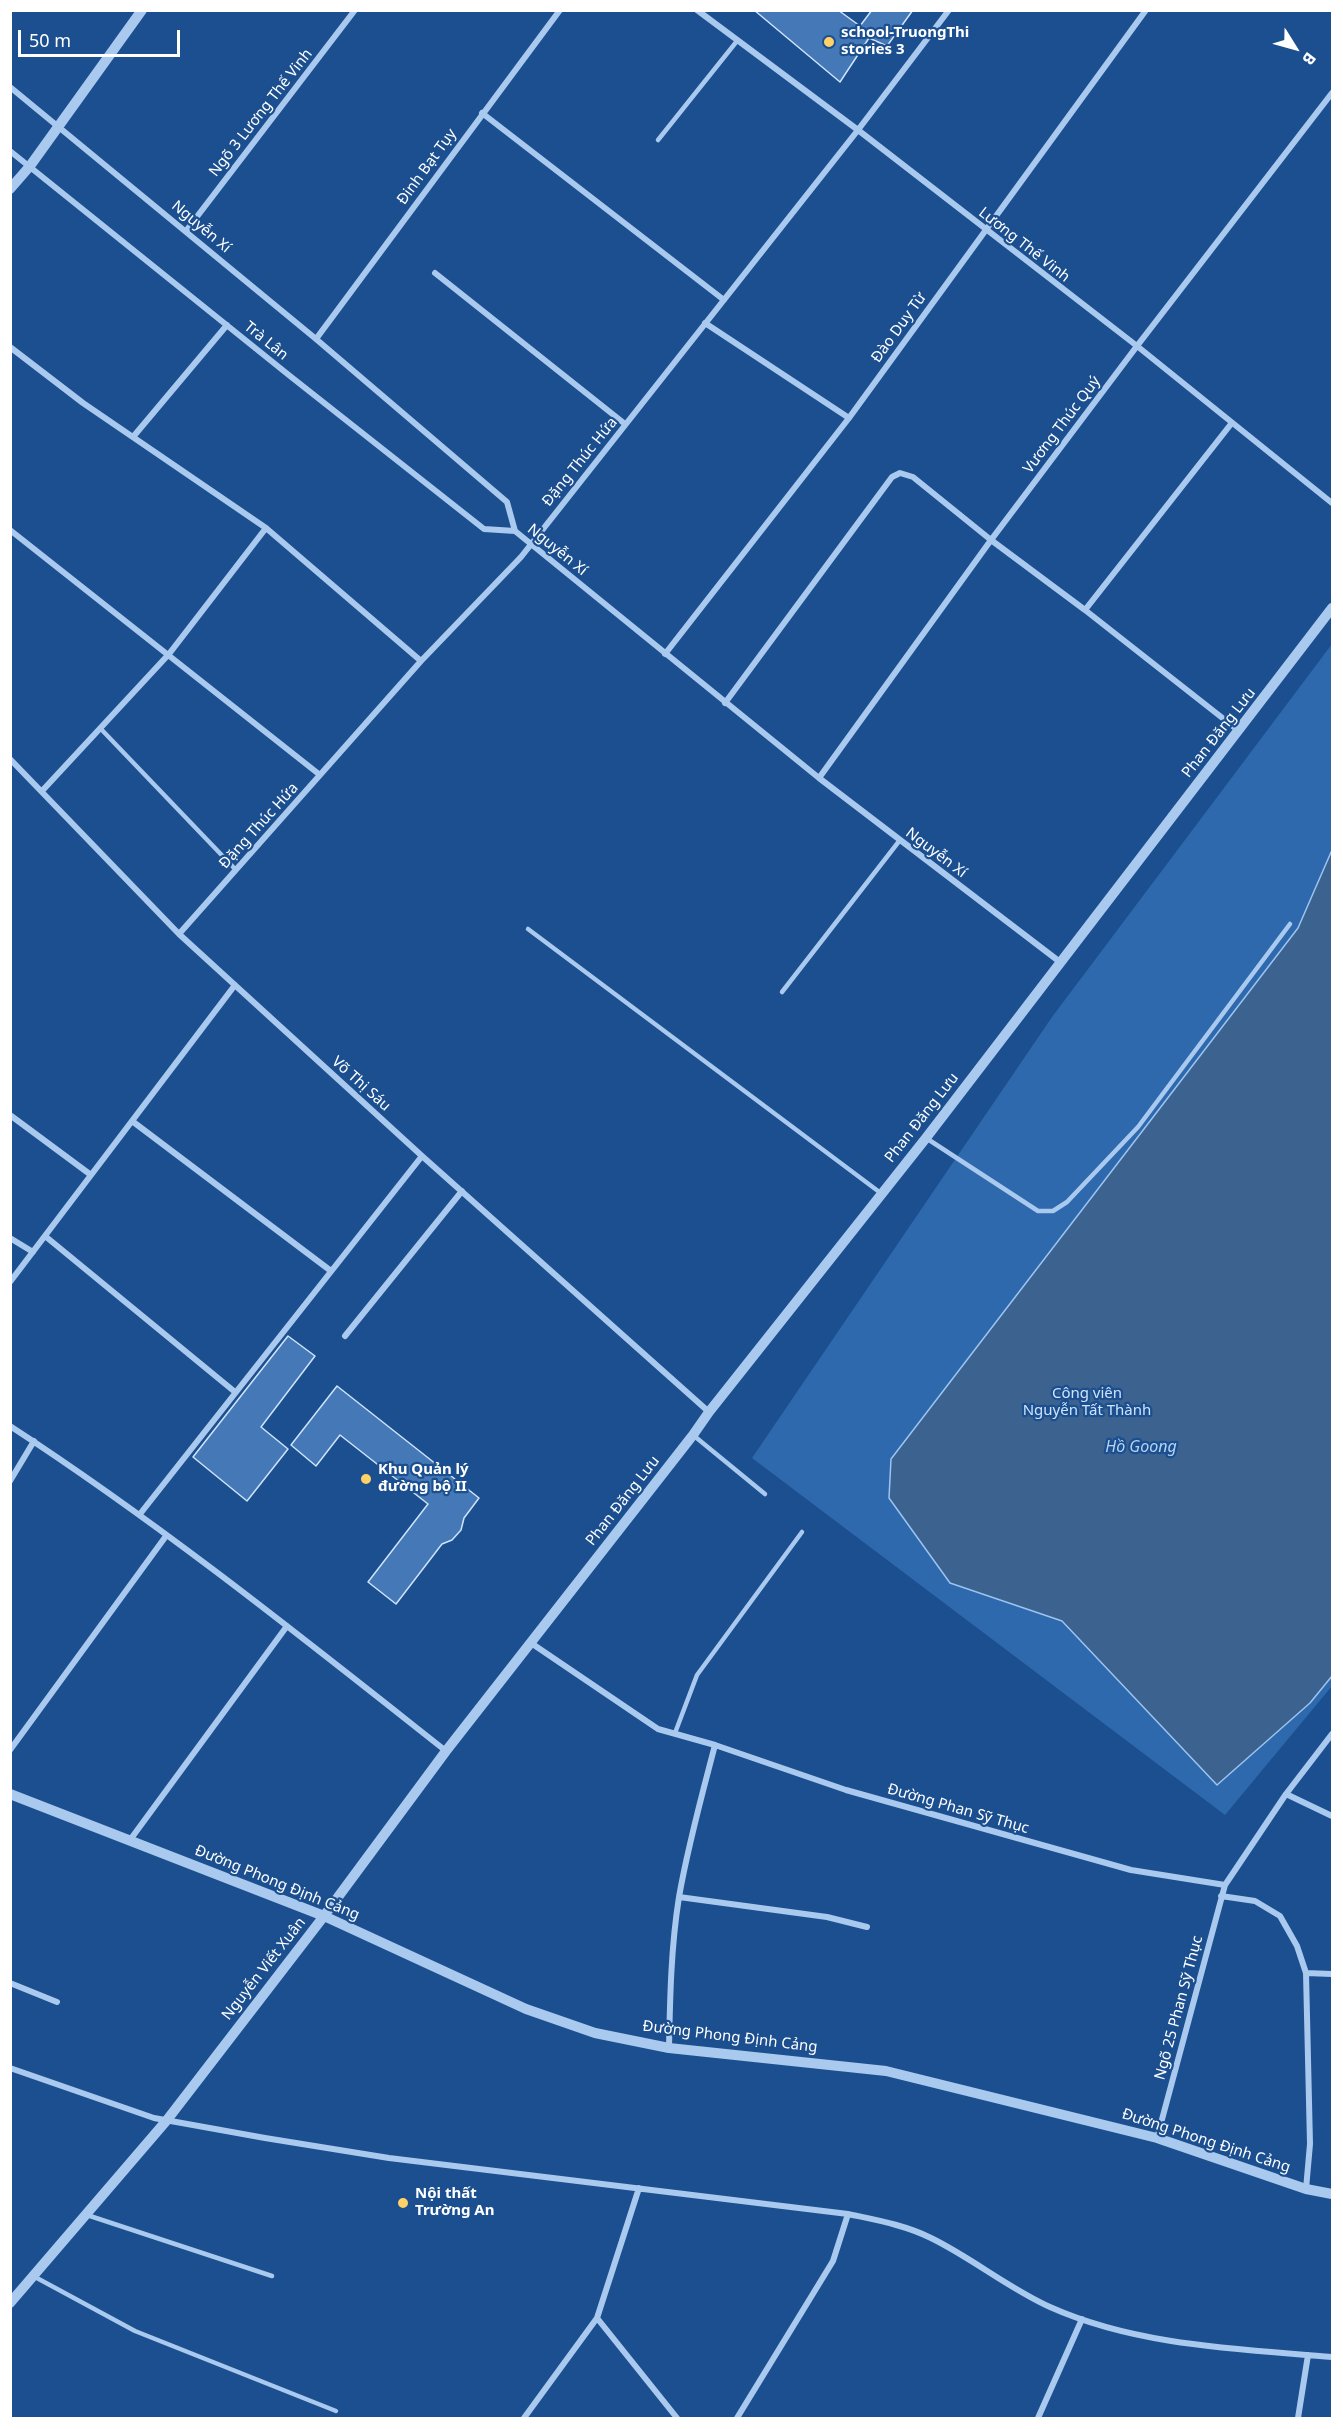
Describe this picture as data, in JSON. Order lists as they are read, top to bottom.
{
  "streets": {
    "street": [
      "Ngõ 3 Lương Thế Vinh",
      "Đinh Bạt Tụy",
      "Nguyễn Xí",
      "Lương Thế Vinh",
      "Đào Duy Từ",
      "Trà Lân",
      "Vương Thúc Quý",
      "Đặng Thúc Hứa",
      "Phan Đăng Lưu",
      "Võ Thị Sáu",
      "Đường Phan Sỹ Thục",
      "Đường Phong Định Cảng",
      "Nguyễn Viết Xuân",
      "Ngõ 25 Phan Sỹ Thục"
    ]
  },
  "crossings": [
    ["Ngõ 3 Lương Thế Vinh", "Nguyễn Xí"],
    ["Đinh Bạt Tụy", "Nguyễn Xí"],
    ["Nguyễn Xí", "Đào Duy Từ"],
    ["Nguyễn Xí", "Trà Lân"],
    ["Nguyễn Xí", "Vương Thúc Quý"],
    ["Nguyễn Xí", "Đặng Thúc Hứa"],
    ["Nguyễn Xí", "Phan Đăng Lưu"],
    ["Lương Thế Vinh", "Đào Duy Từ"],
    ["Lương Thế Vinh", "Vương Thúc Quý"],
    ["Lương Thế Vinh", "Đặng Thúc Hứa"],
    ["Đặng Thúc Hứa", "Võ Thị Sáu"],
    ["Phan Đăng Lưu", "Võ Thị Sáu"],
    ["Phan Đăng Lưu", "Đường Phan Sỹ Thục"],
    ["Phan Đăng Lưu", "Nguyễn Viết Xuân"],
    ["Đường Phan Sỹ Thục", "Nguyễn Viết Xuân"],
    ["Đường Phan Sỹ Thục", "Ngõ 25 Phan Sỹ Thục"],
    ["Đường Phong Định Cảng", "Nguyễn Viết Xuân"],
    ["Đường Phong Định Cảng", "Ngõ 25 Phan Sỹ Thục"]
  ],
  "water": ["Hồ Goong"],
  "parks": ["Công viên Nguyễn Tất Thành"],
  "places": ["school-TruongThi stories 3", "Khu Quản lý đường bộ II", "Nội thất Trường An"],
  "scale_bar": "50 m",
  "north": "bottom right"
}
